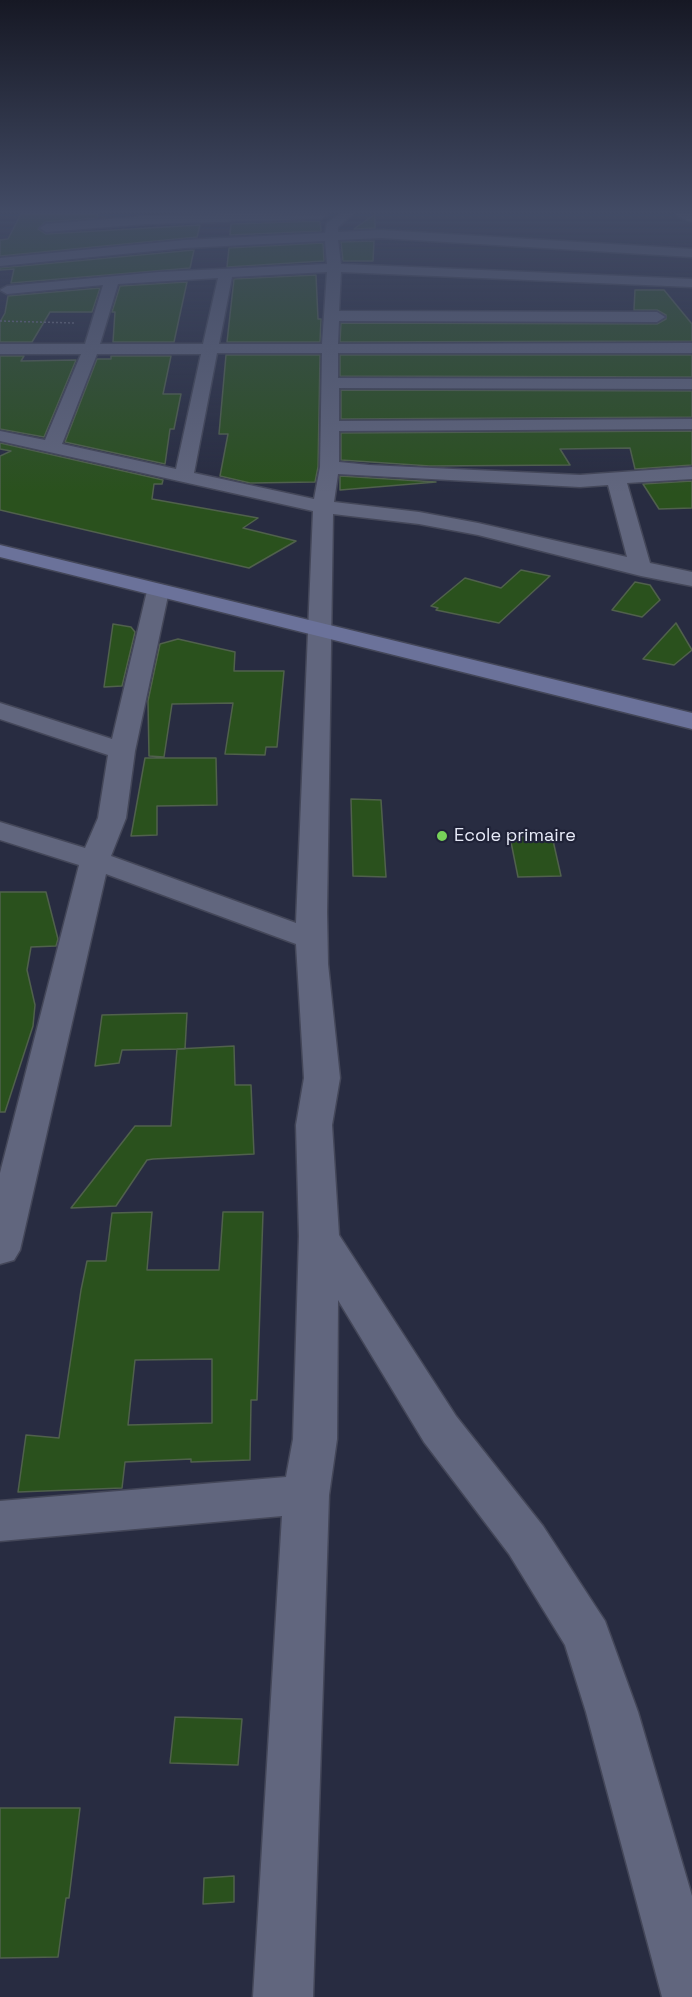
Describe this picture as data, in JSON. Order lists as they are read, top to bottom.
{
  "places": ["Ecole primaire"]
}
